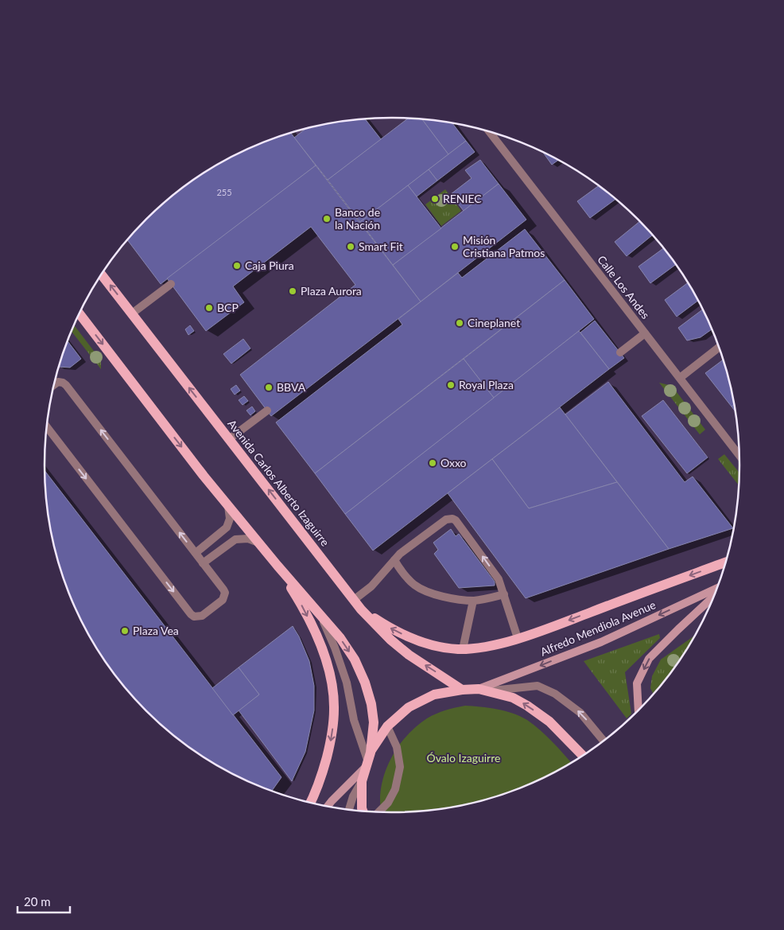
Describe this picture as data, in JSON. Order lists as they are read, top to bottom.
{
  "streets": {
    "main road": ["Avenida Carlos Alberto Izaguirre", "Alfredo Mendiola Avenue"],
    "street": ["Calle Los Andes"]
  },
  "parks": ["Óvalo Izaguirre"],
  "places": [
    "RENIEC",
    "Banco de la Nación",
    "Smart Fit",
    "Misión Cristiana Patmos",
    "Caja Piura",
    "Plaza Aurora",
    "BCP",
    "Cineplanet",
    "Royal Plaza",
    "BBVA",
    "Oxxo",
    "Plaza Vea"
  ],
  "house_numbers": ["255"],
  "scale_bar": "20 m"
}
